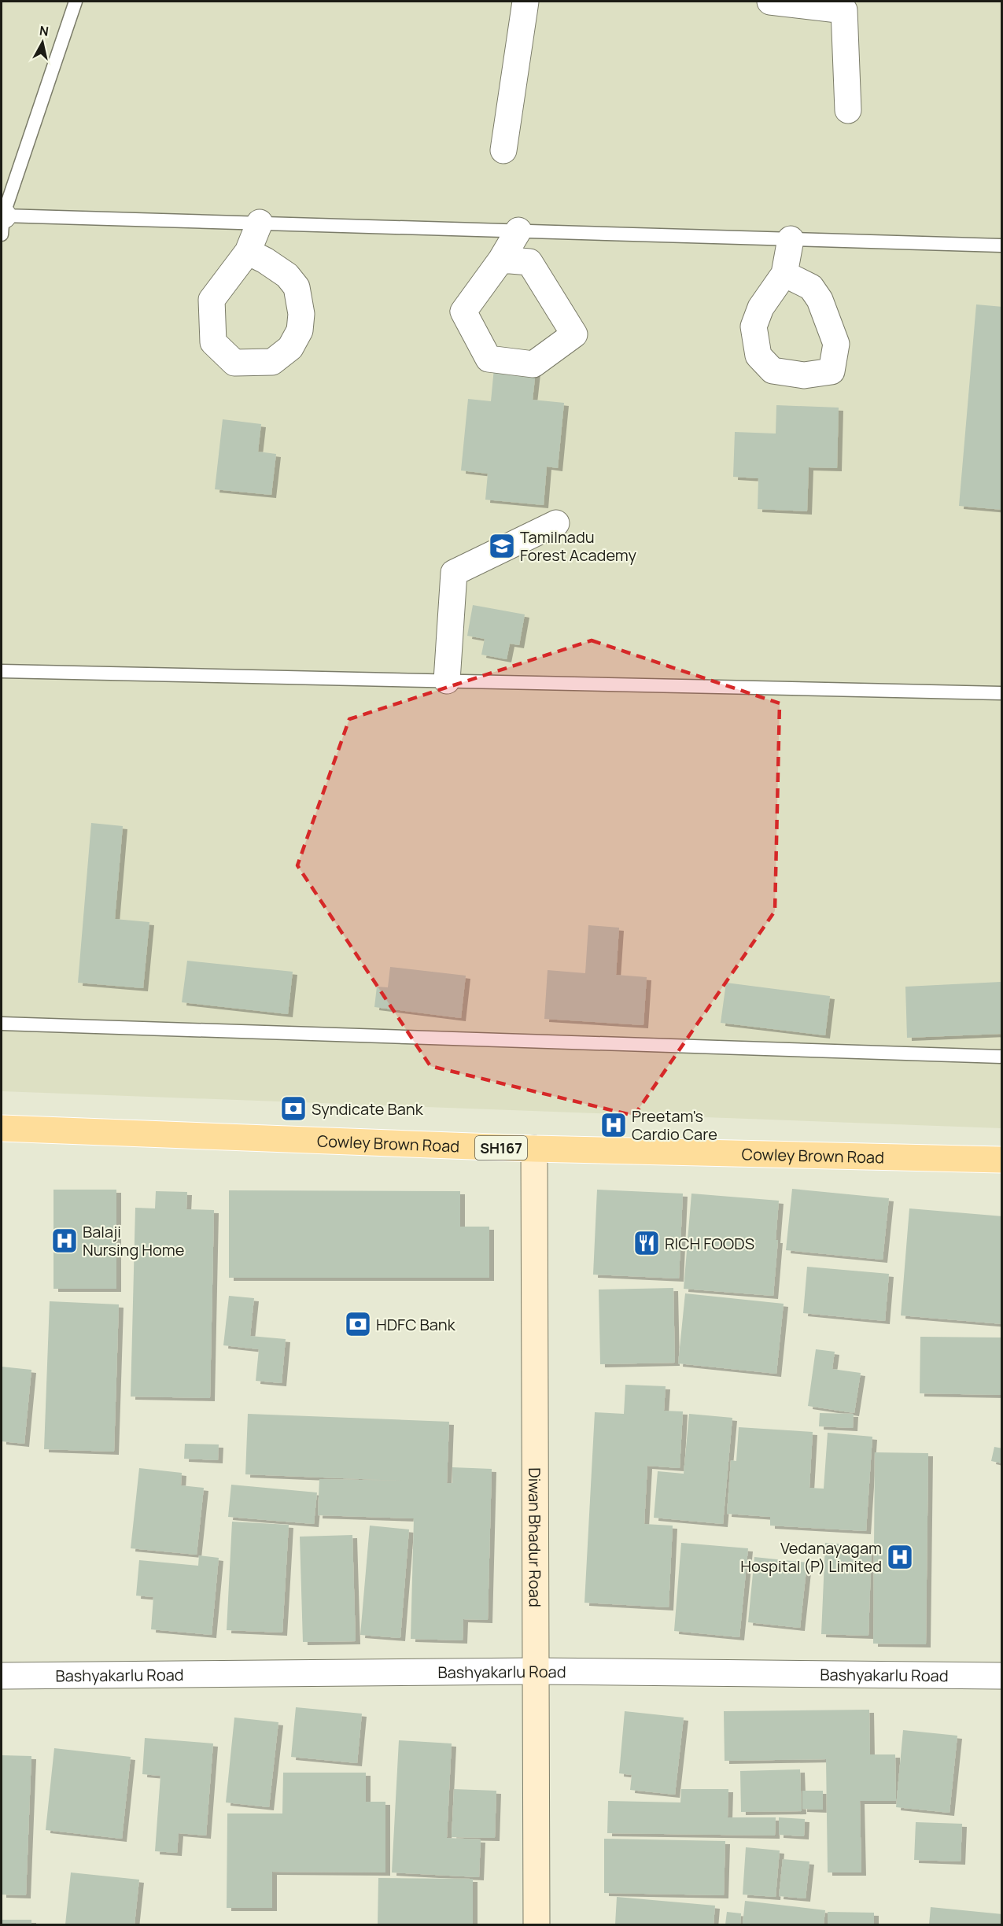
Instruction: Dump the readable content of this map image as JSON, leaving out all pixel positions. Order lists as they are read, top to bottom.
{
  "streets": {
    "main road": ["Cowley Brown Road", "SH167"],
    "street": ["Diwan Bhadur Road", "Bashyakarlu Road"]
  },
  "crossings": [
    ["Cowley Brown Road", "Diwan Bhadur Road"],
    ["Diwan Bhadur Road", "Bashyakarlu Road"]
  ],
  "places": {
    "school or university": ["Tamilnadu Forest Academy"],
    "bank": ["Syndicate Bank", "HDFC Bank"],
    "hospital": ["Preetam's Cardio Care", "Balaji Nursing Home", "Vedanayagam Hospital (P) Limited"],
    "restaurant": ["RICH FOODS"]
  },
  "north": "top"
}
